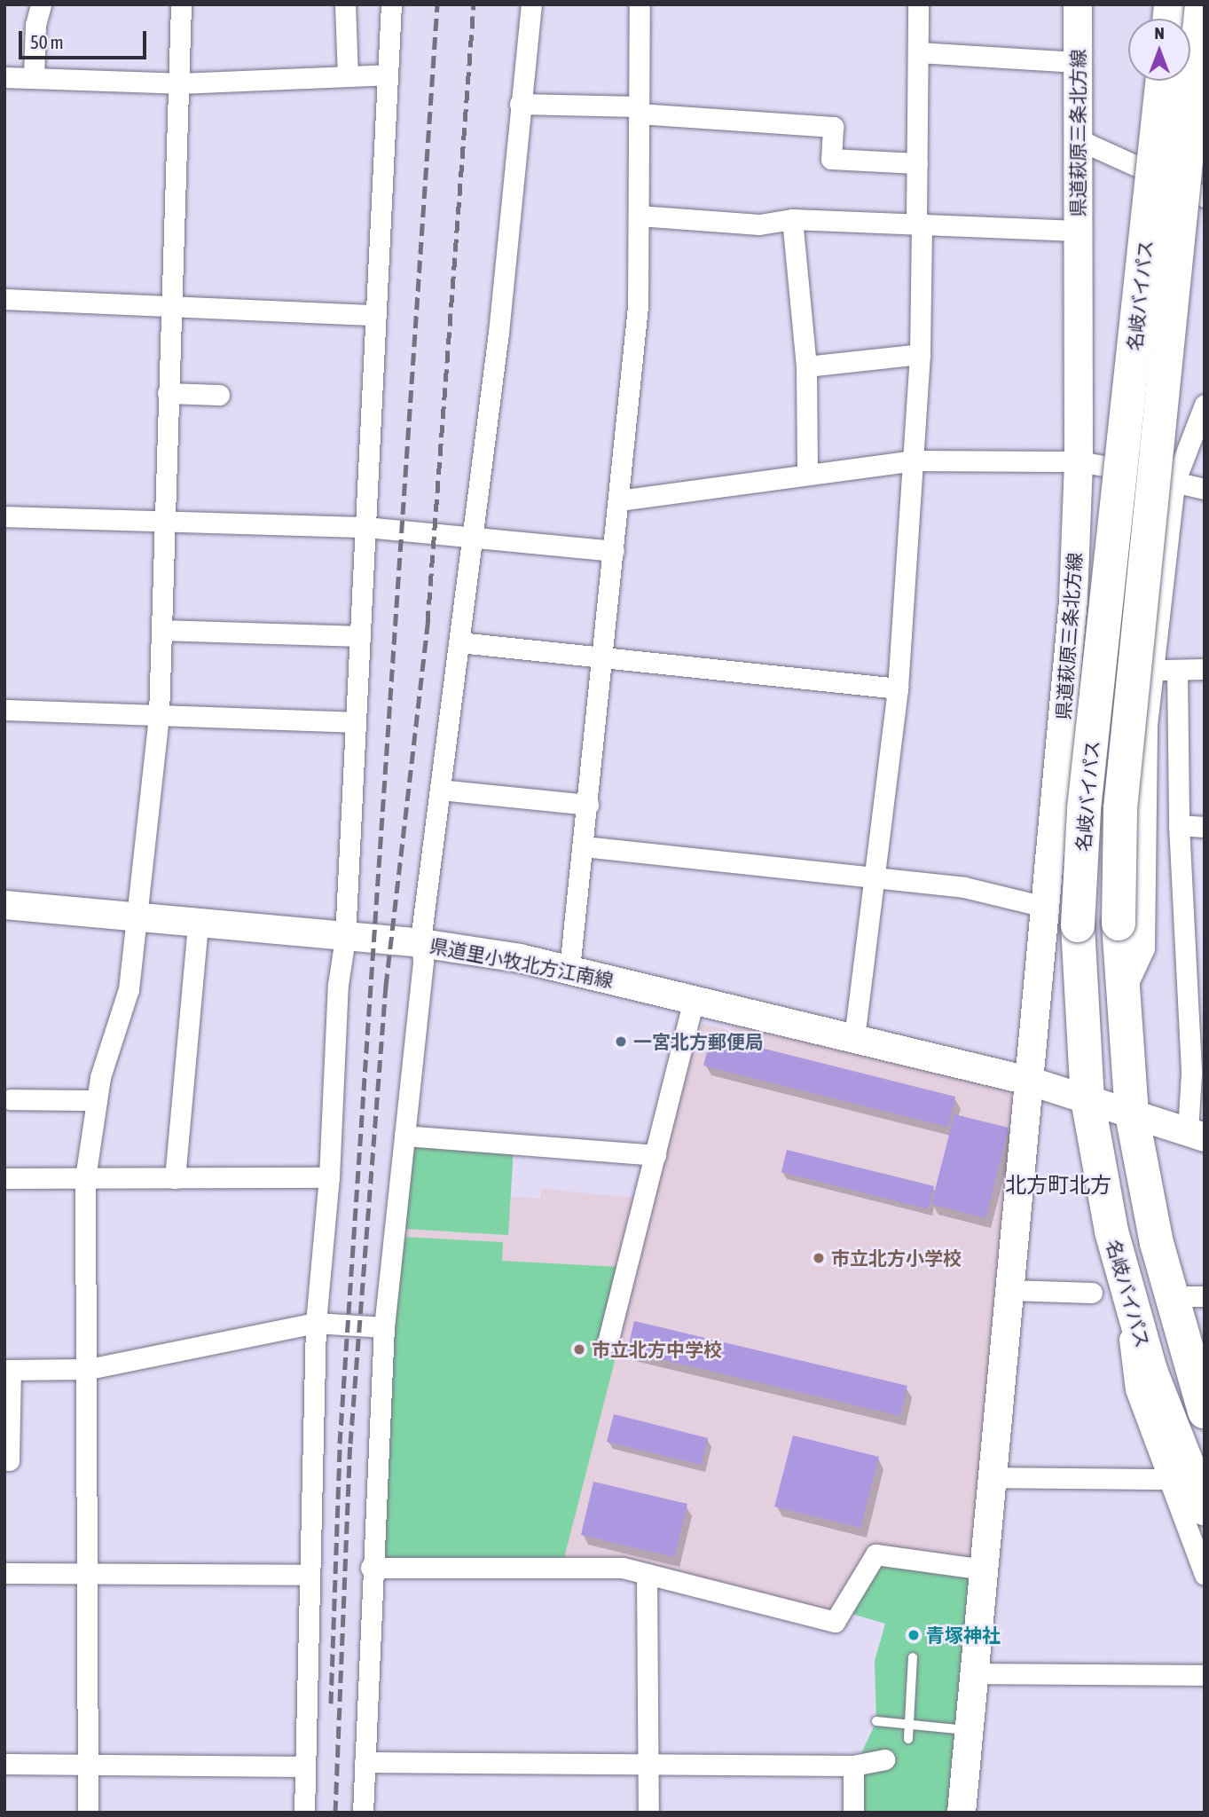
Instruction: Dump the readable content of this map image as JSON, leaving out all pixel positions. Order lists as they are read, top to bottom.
{
  "streets": {
    "highway": ["名岐バイパス"],
    "main road": ["県道萩原三条北方線", "県道里小牧北方江南線"]
  },
  "crossings": [
    ["県道萩原三条北方線", "県道里小牧北方江南線"]
  ],
  "districts": ["北方町北方"],
  "places": [
    "一宮北方郵便局",
    "市立北方小学校",
    "市立北方中学校",
    "青塚神社"
  ],
  "scale_bar": "50 m",
  "north": "top"
}
